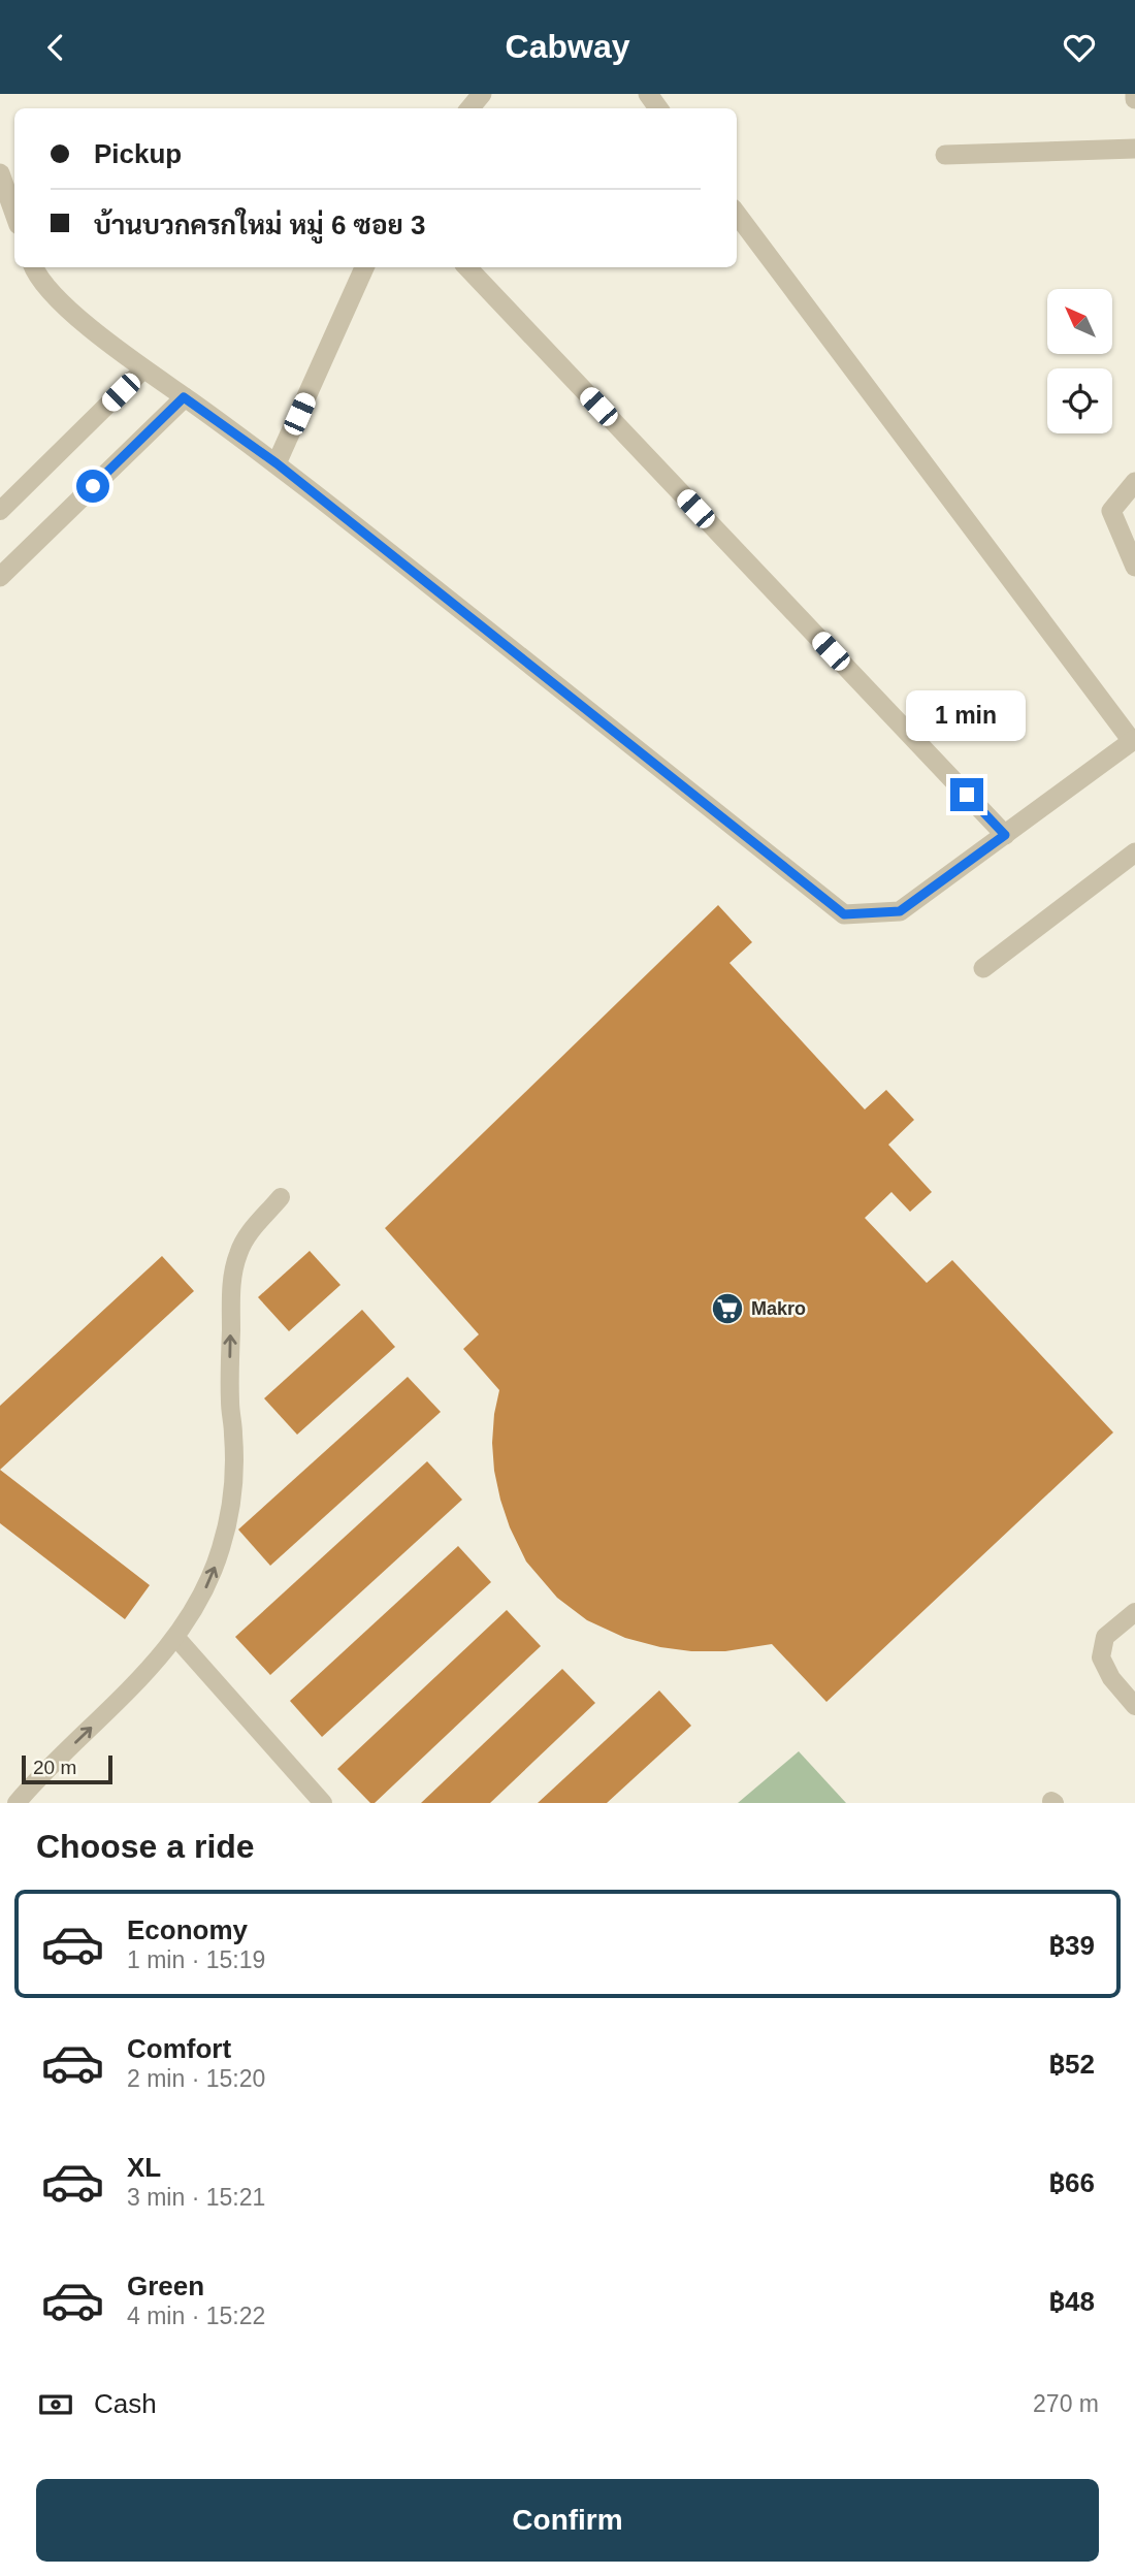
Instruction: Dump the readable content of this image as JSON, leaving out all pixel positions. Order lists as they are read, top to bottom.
{
  "places": {
    "supermarket": ["Makro"]
  },
  "scale_bar": "20 m",
  "north": "top left",
  "page": {
    "header": "Cabway",
    "banner": ["Pickup", "บ้านบวกครกใหม่ หมู่ 6 ซอย 3"],
    "bubble": "1 min",
    "scale": "20 m",
    "heading": "Choose a ride",
    "list": [
      {
        "name": "Economy",
        "note": "1 min · 15:19",
        "value": "฿39"
      },
      {
        "name": "Comfort",
        "note": "2 min · 15:20",
        "value": "฿52"
      },
      {
        "name": "XL",
        "note": "3 min · 15:21",
        "value": "฿66"
      },
      {
        "name": "Green",
        "note": "4 min · 15:22",
        "value": "฿48"
      }
    ],
    "pay": ["Cash", "270 m"],
    "buttons": "Confirm"
  }
}
